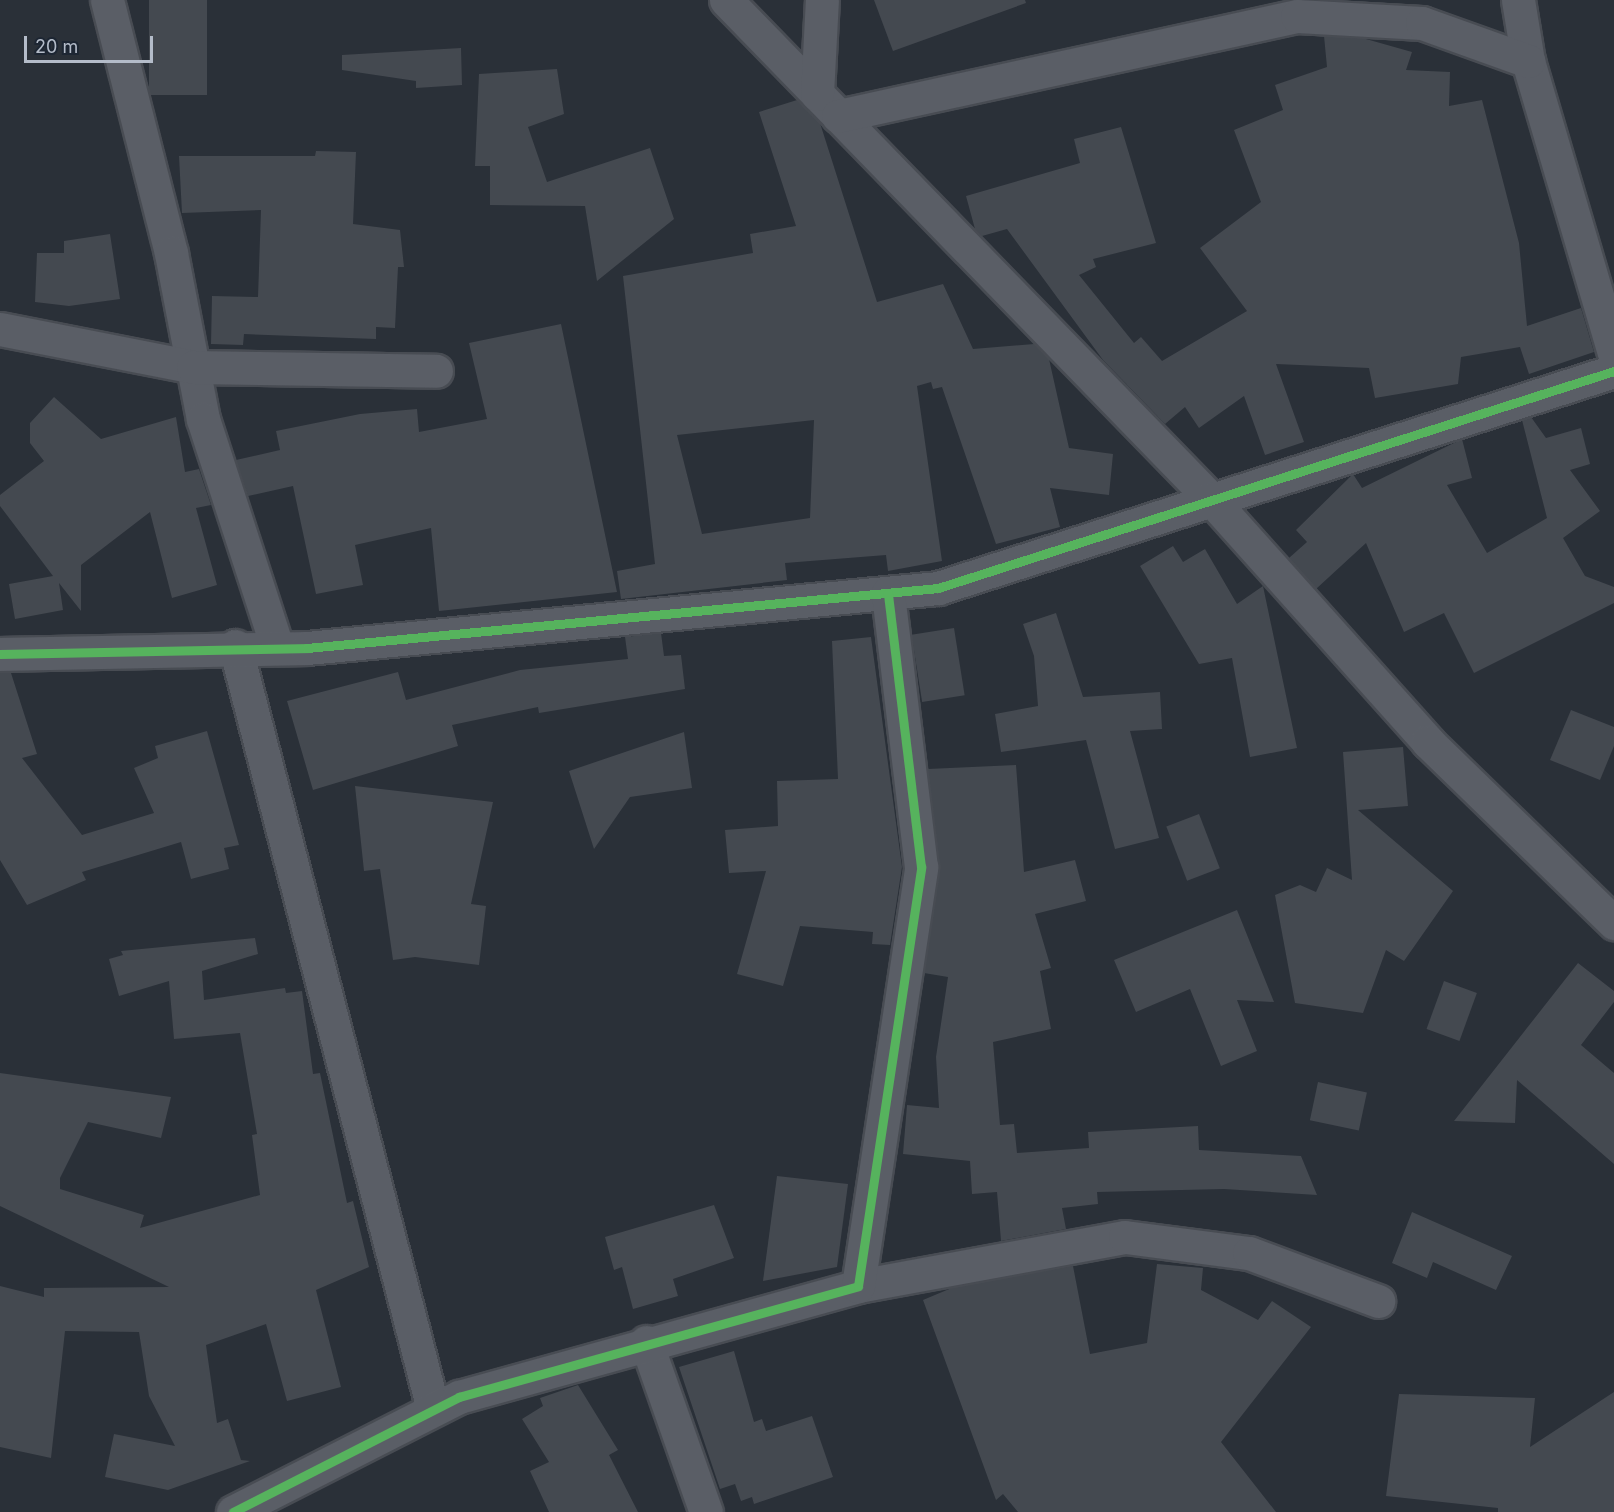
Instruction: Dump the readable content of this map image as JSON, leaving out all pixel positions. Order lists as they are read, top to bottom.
{
  "scale_bar": "20 m"
}
